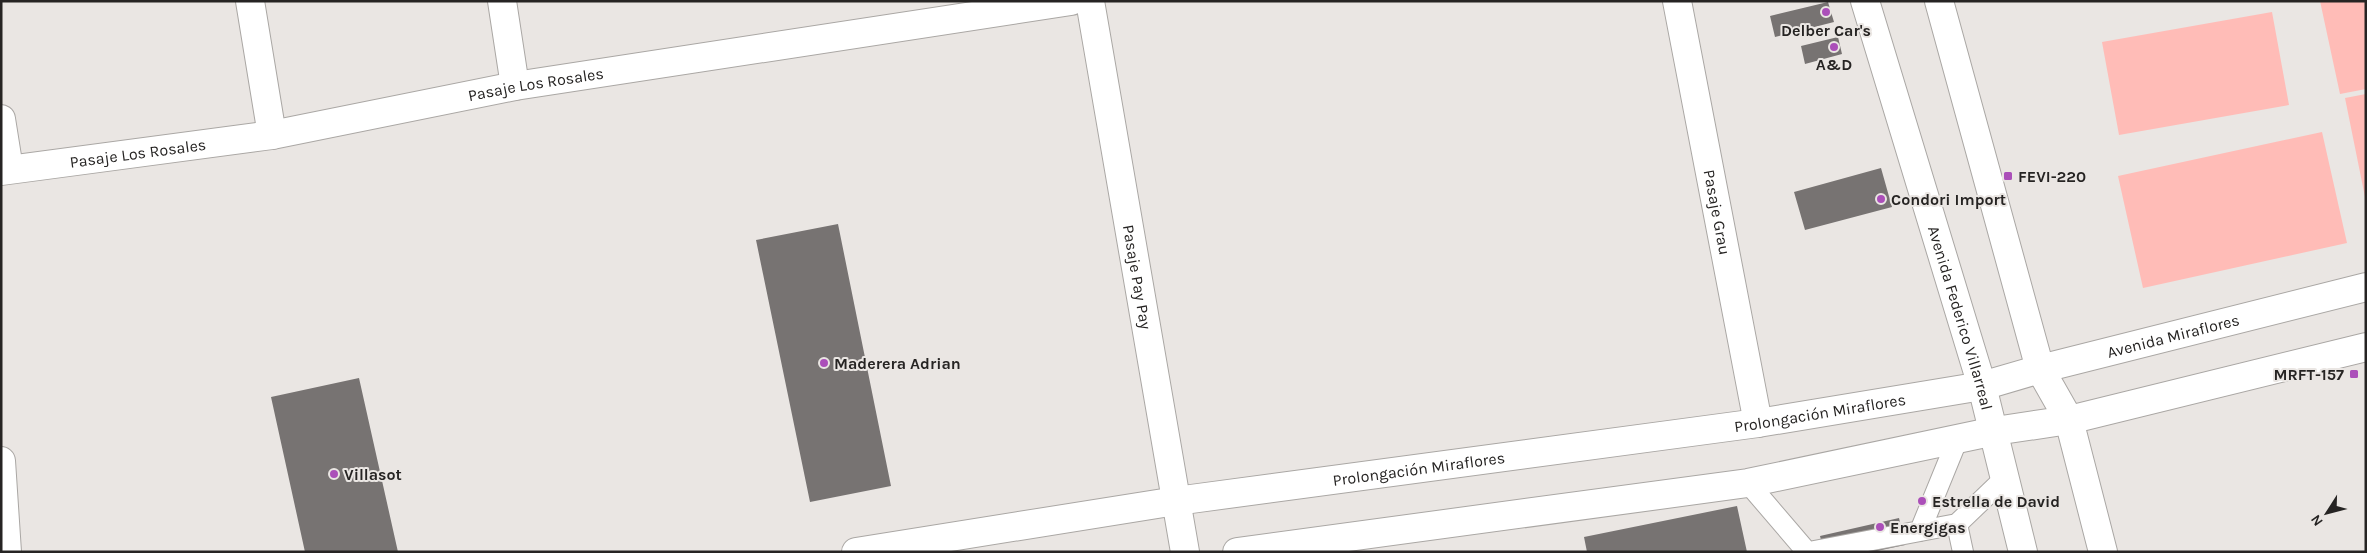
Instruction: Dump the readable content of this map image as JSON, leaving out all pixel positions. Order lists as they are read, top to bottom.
{
  "streets": {
    "main road": [
      "Pasaje Los Rosales",
      "Pasaje Grau",
      "Pasaje Pay Pay",
      "Avenida Federico Villarreal",
      "Avenida Miraflores",
      "Prolongación Miraflores"
    ]
  },
  "crossings": [
    ["Pasaje Grau", "Prolongación Miraflores"],
    ["Pasaje Pay Pay", "Prolongación Miraflores"],
    ["Avenida Federico Villarreal", "Avenida Miraflores"],
    ["Avenida Federico Villarreal", "Prolongación Miraflores"],
    ["Avenida Miraflores", "Prolongación Miraflores"]
  ],
  "places": {
    "other": [
      "Delber Car's",
      "A&D",
      "Condori Import",
      "Maderera Adrian",
      "Villasot",
      "Estrella de David",
      "Energigas"
    ],
    "transit": ["FEVI-220", "MRFT-157"]
  },
  "north": "bottom left"
}
